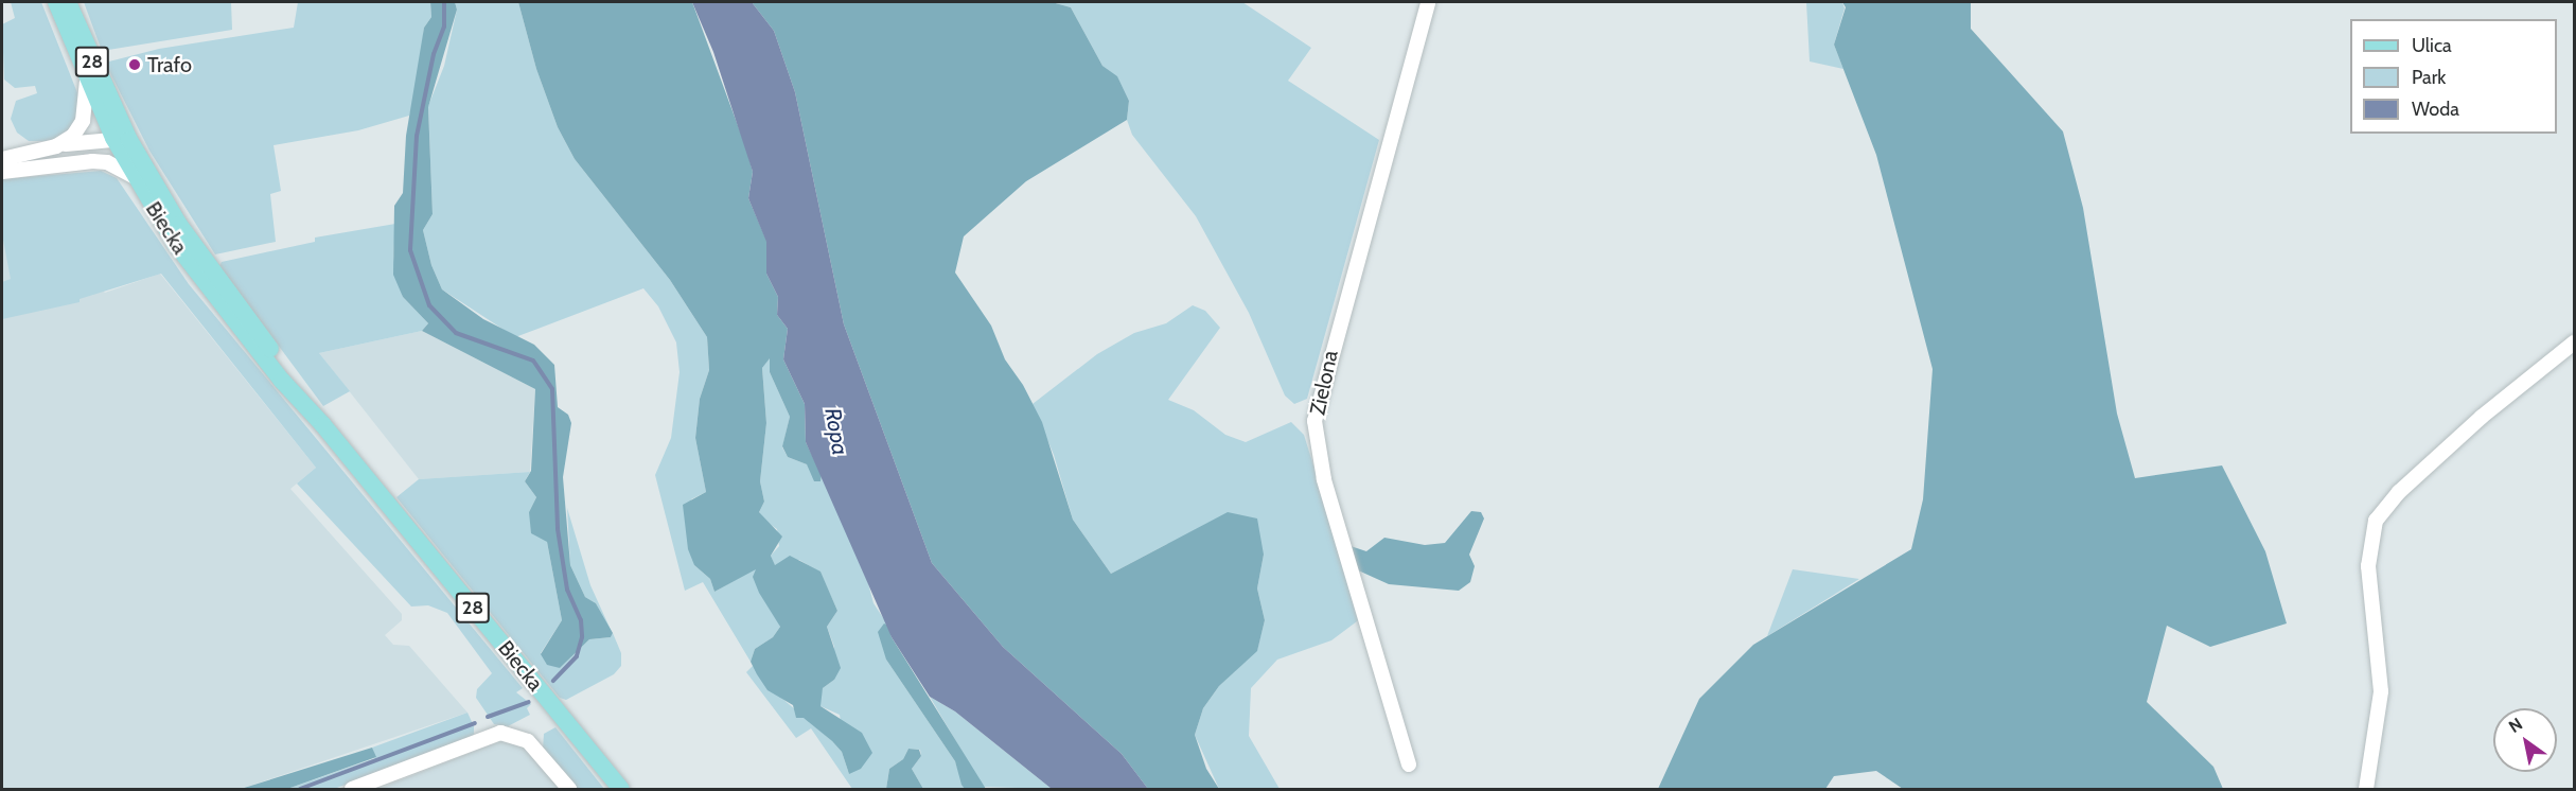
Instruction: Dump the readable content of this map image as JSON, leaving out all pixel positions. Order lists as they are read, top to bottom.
{
  "streets": {
    "main road": ["28", "Biecka"],
    "street": ["Zielona"]
  },
  "water": ["Ropa"],
  "places": ["Trafo"],
  "legend": ["Ulica", "Park", "Woda"],
  "north": "top left"
}
